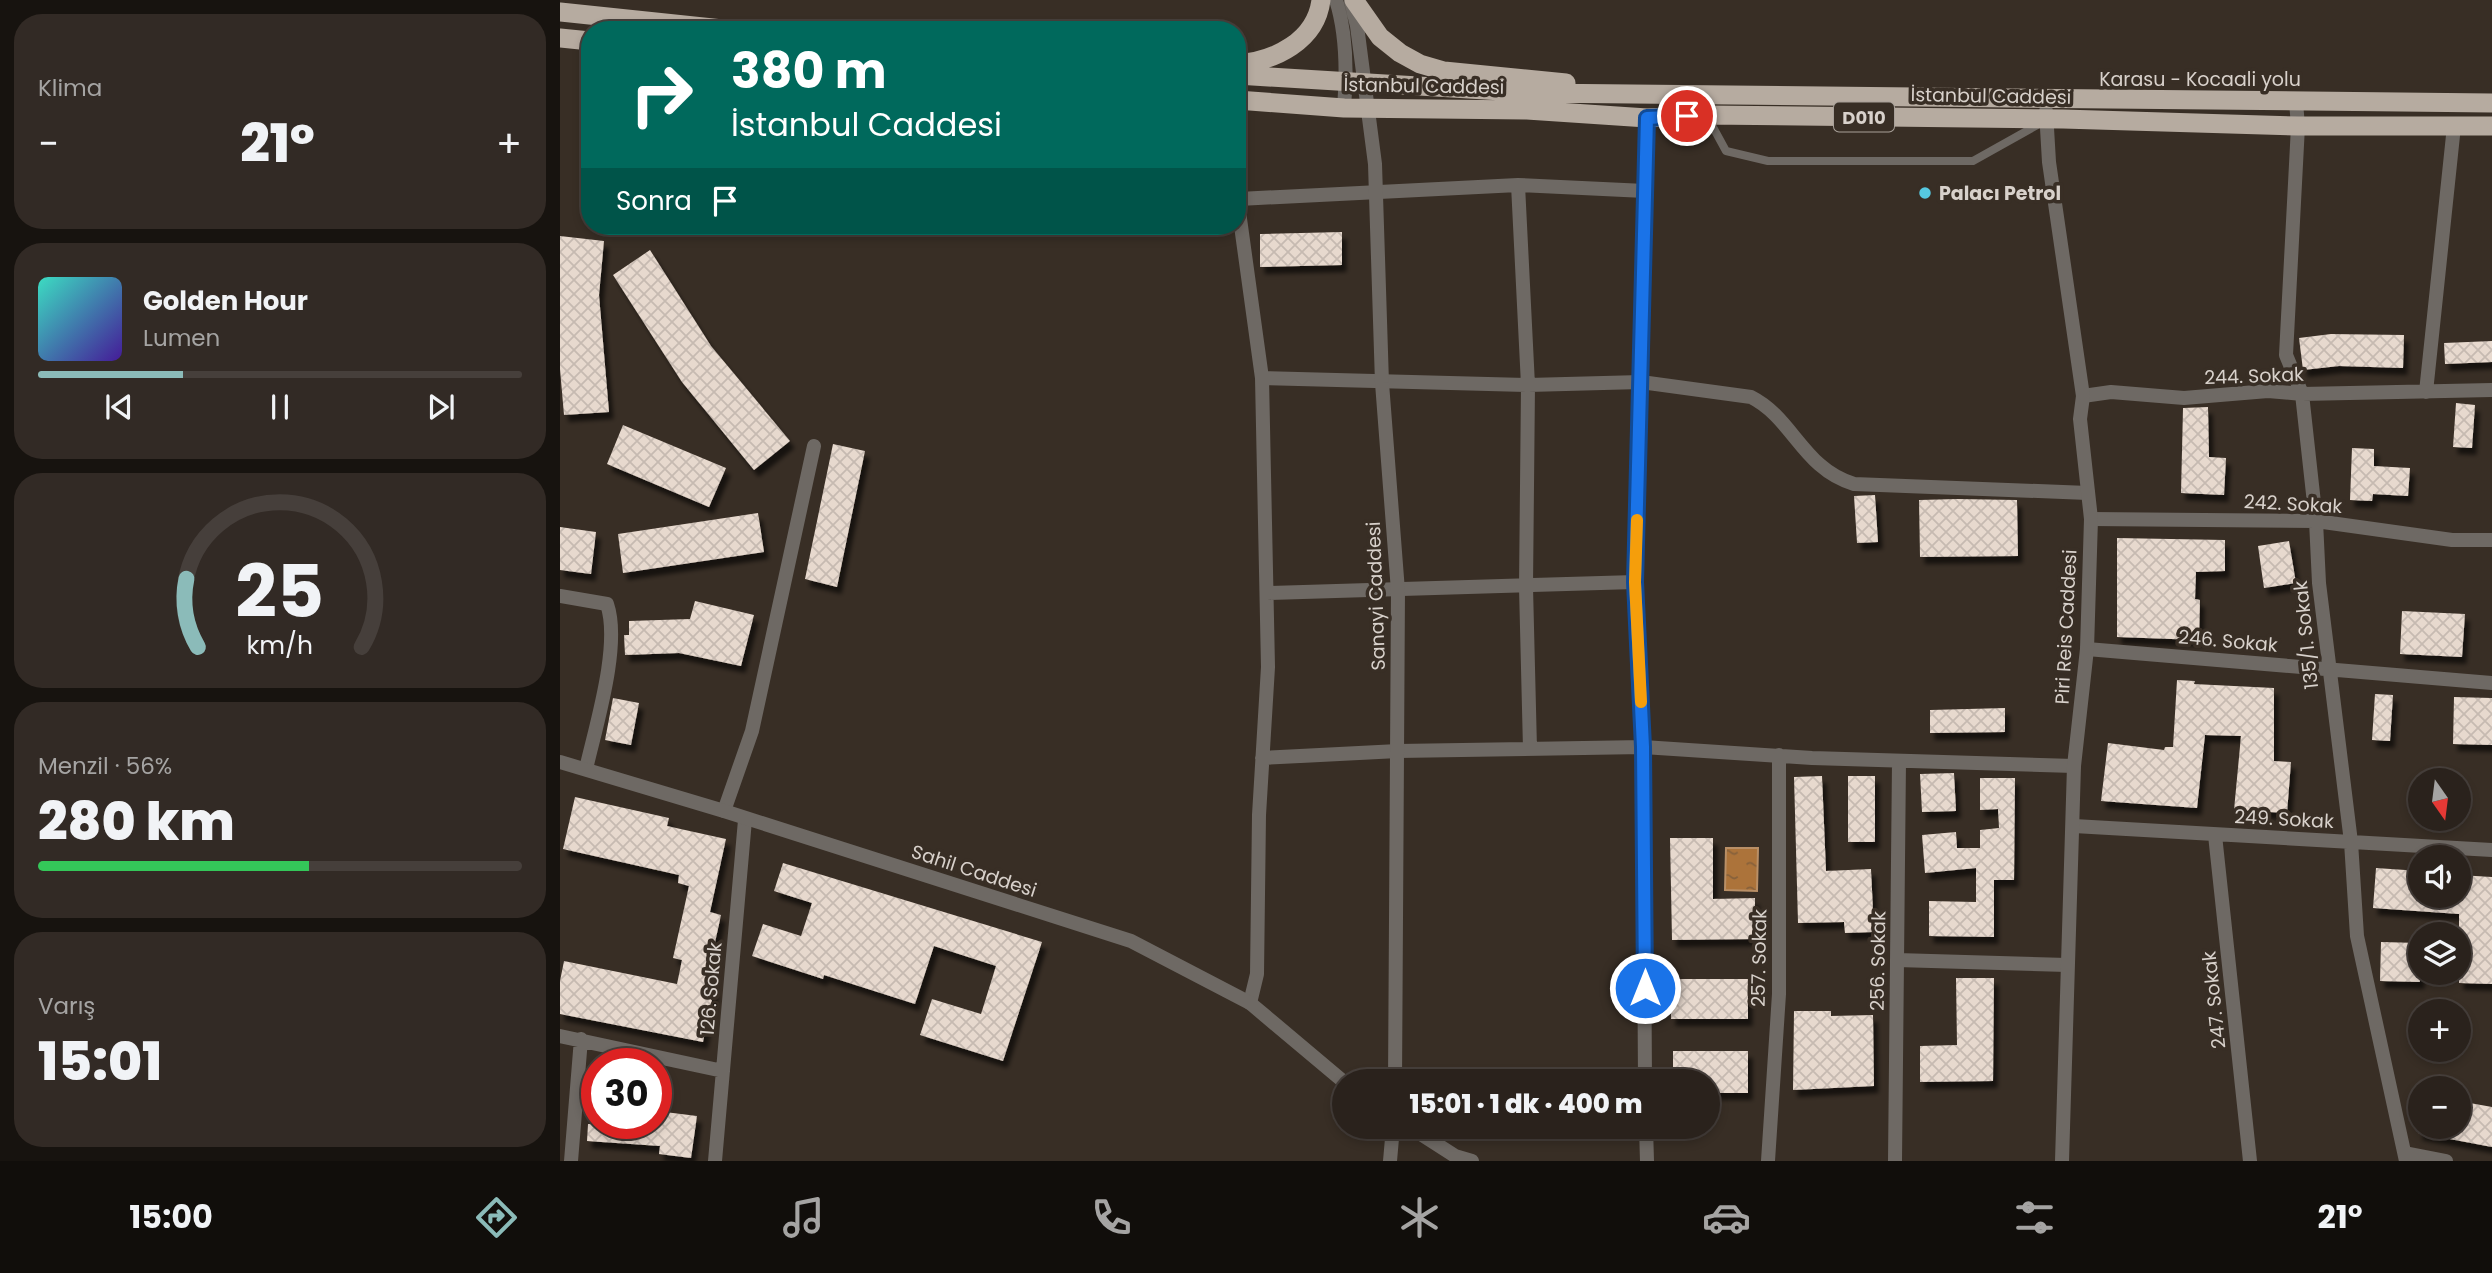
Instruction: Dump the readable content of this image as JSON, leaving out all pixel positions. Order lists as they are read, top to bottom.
{
  "streets": {
    "highway": ["Karasu - Kocaali yolu", "İstanbul Caddesi", "D010"],
    "street": [
      "244. Sokak",
      "242. Sokak",
      "Sanayi Caddesi",
      "Piri Reis Caddesi",
      "135/1. Sokak",
      "246. Sokak",
      "249. Sokak",
      "Sahil Caddesi",
      "257. Sokak",
      "256. Sokak",
      "126. Sokak",
      "247. Sokak"
    ]
  },
  "crossings": [
    ["Karasu - Kocaali yolu", "Sanayi Caddesi"],
    ["Karasu - Kocaali yolu", "Piri Reis Caddesi"],
    ["Karasu - Kocaali yolu", "135/1. Sokak"],
    ["İstanbul Caddesi", "Sanayi Caddesi"],
    ["İstanbul Caddesi", "Piri Reis Caddesi"],
    ["İstanbul Caddesi", "135/1. Sokak"],
    ["244. Sokak", "Piri Reis Caddesi"],
    ["244. Sokak", "135/1. Sokak"],
    ["242. Sokak", "Piri Reis Caddesi"],
    ["242. Sokak", "135/1. Sokak"],
    ["Piri Reis Caddesi", "246. Sokak"],
    ["Piri Reis Caddesi", "249. Sokak"],
    ["135/1. Sokak", "246. Sokak"],
    ["135/1. Sokak", "249. Sokak"],
    ["249. Sokak", "247. Sokak"],
    ["Sahil Caddesi", "126. Sokak"]
  ],
  "places": ["Palacı Petrol"],
  "north": "bottom",
  "page": {
    "tile": [
      "Klima",
      ["Menzil · 56%", "280 km"],
      ["Varış", "15:01"]
    ],
    "turn": ["380 m", "İstanbul Caddesi"],
    "heat": ["−", "21°", "+"],
    "then": "Sonra",
    "song": ["Golden Hour", "Lumen"],
    "map_buttons": ["+", "−"],
    "limit": "30",
    "trip": "15:01 · 1 dk · 400 m",
    "tabs": ["15:00", "21°"],
    "gauge": ["25", "km/h"]
  }
}
